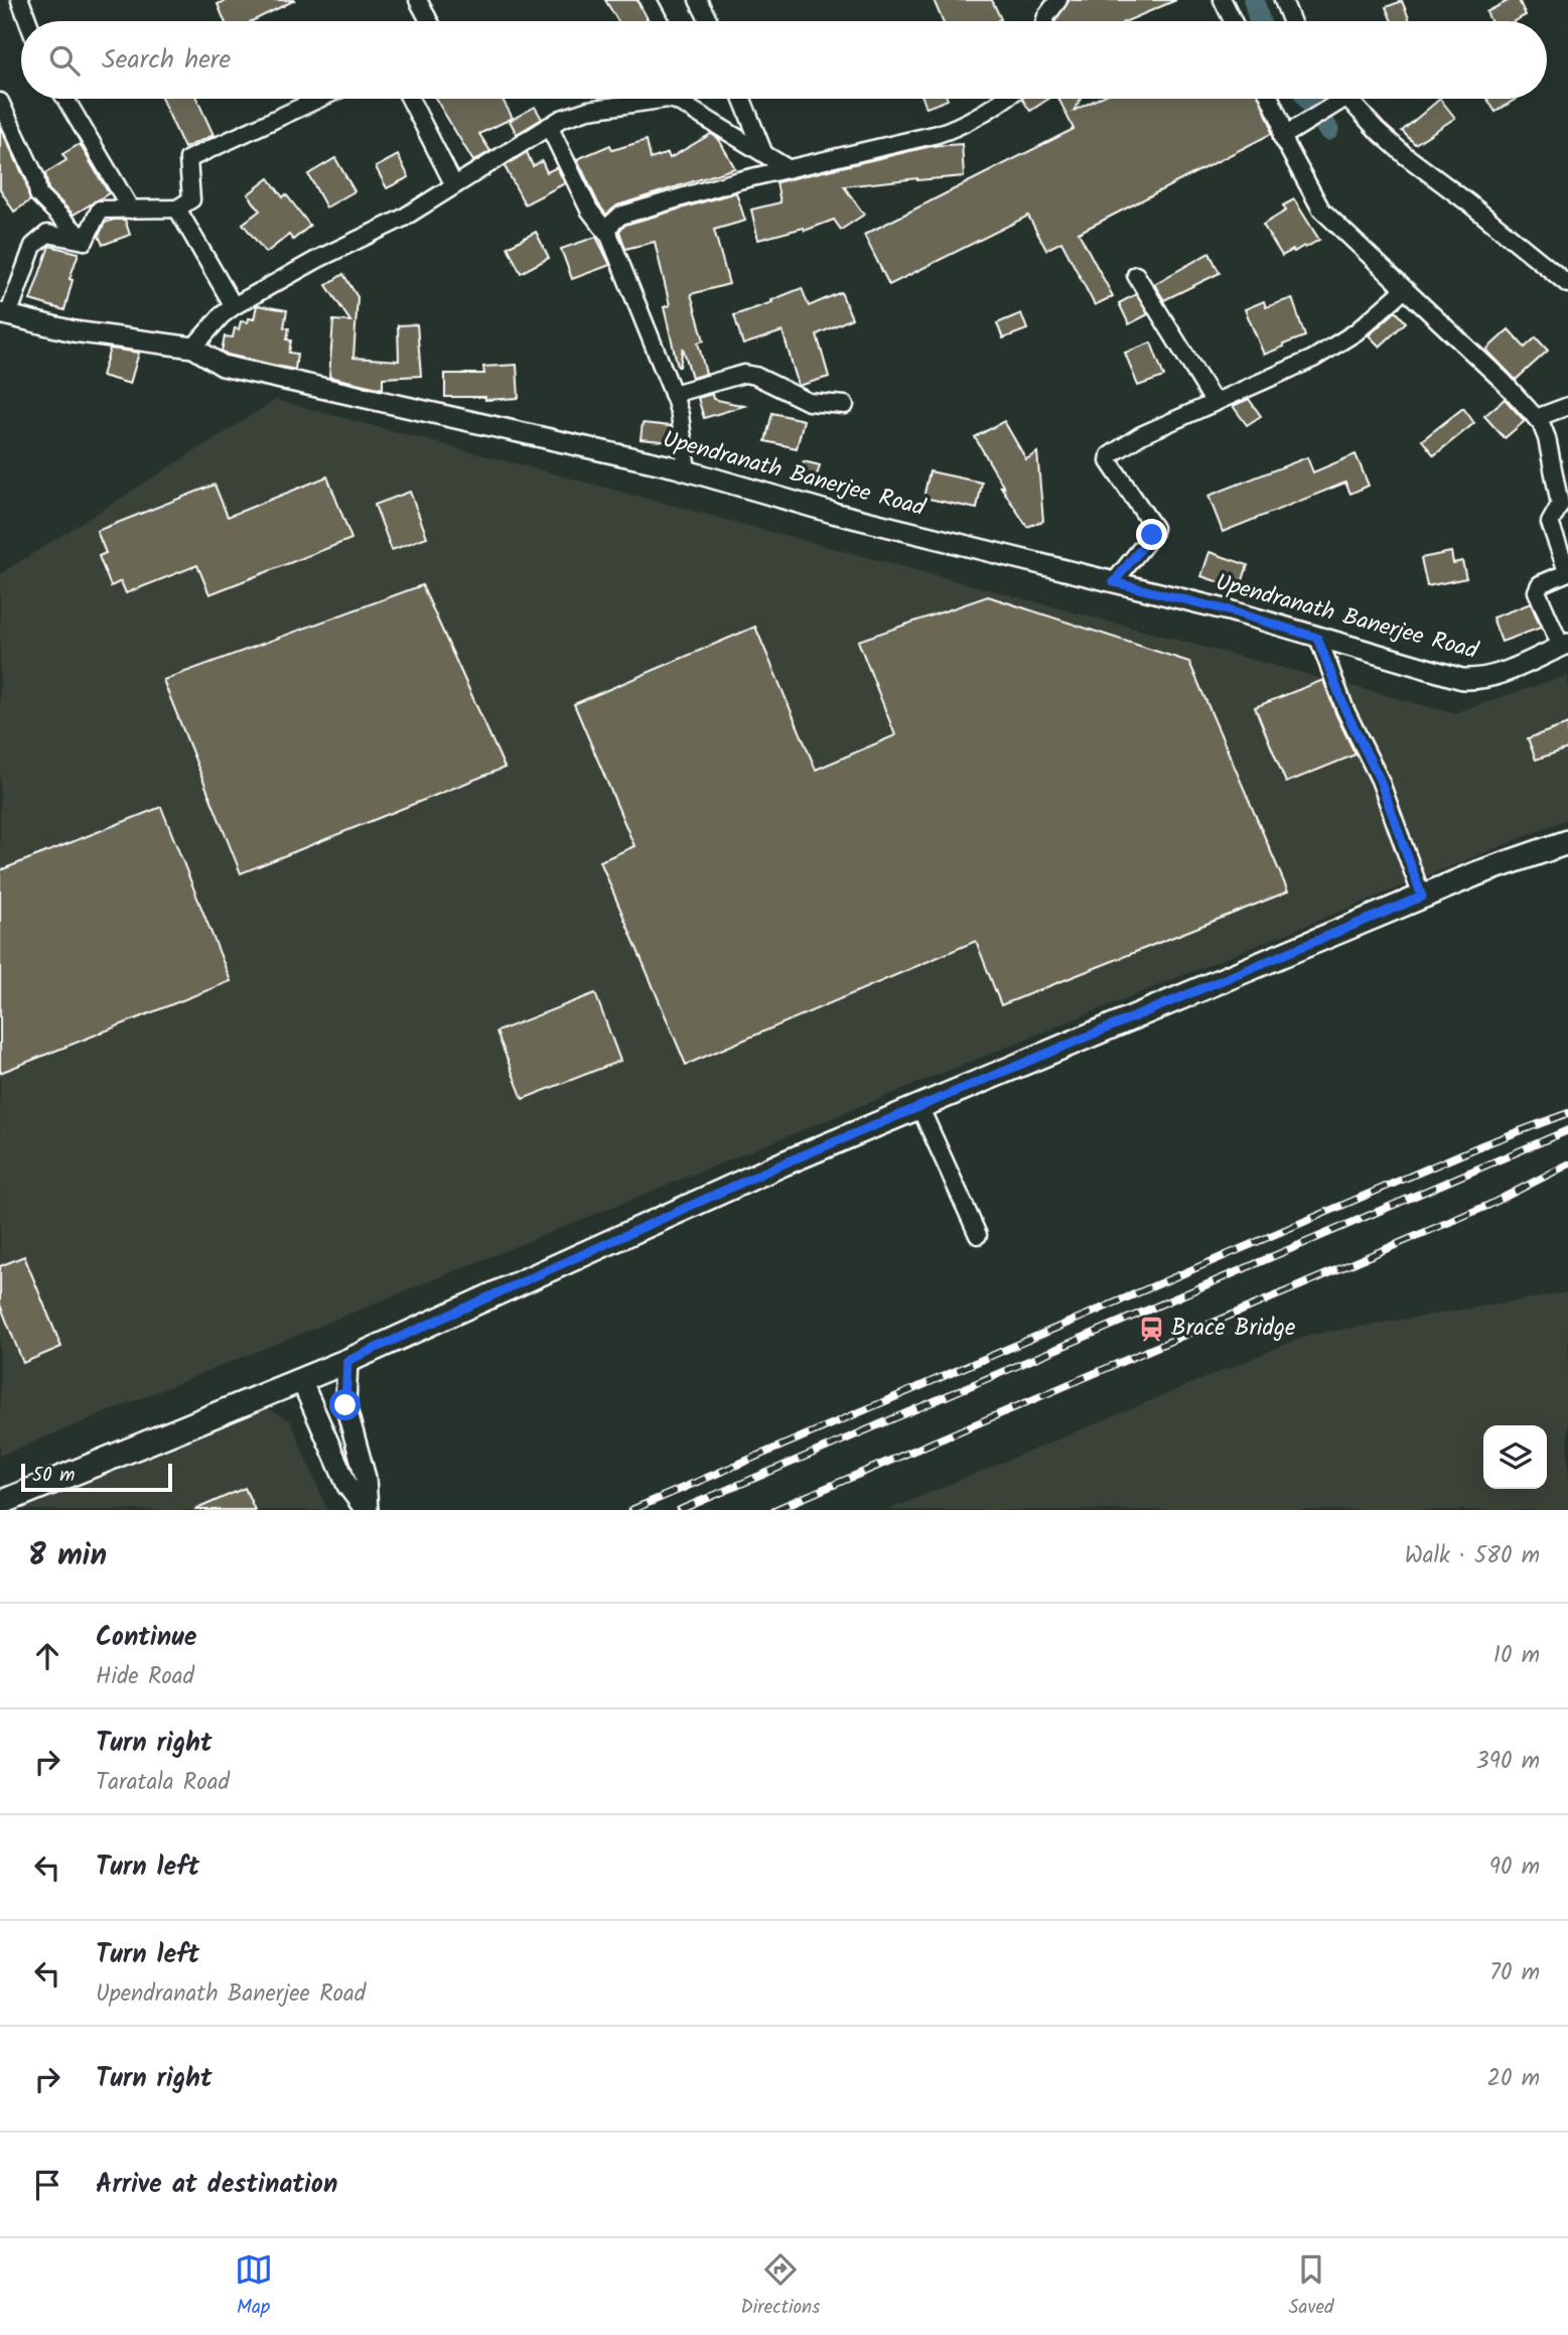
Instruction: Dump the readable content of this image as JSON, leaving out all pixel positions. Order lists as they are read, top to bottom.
{
  "streets": {
    "street": ["Upendranath Banerjee Road"]
  },
  "places": {
    "station": ["Brace Bridge"]
  },
  "scale_bar": "50 m",
  "page": {
    "search": "Search here",
    "scale": "50 m",
    "heading": ["8 min", "Walk · 580 m"],
    "list": [
      ["Continue", "Hide Road", "10 m"],
      ["Turn right", "Taratala Road", "390 m"],
      ["Turn left", "90 m"],
      ["Turn left", "Upendranath Banerjee Road", "70 m"],
      ["Turn right", "20 m"],
      "Arrive at destination"
    ],
    "nav": ["Map", "Directions", "Saved"]
  }
}
